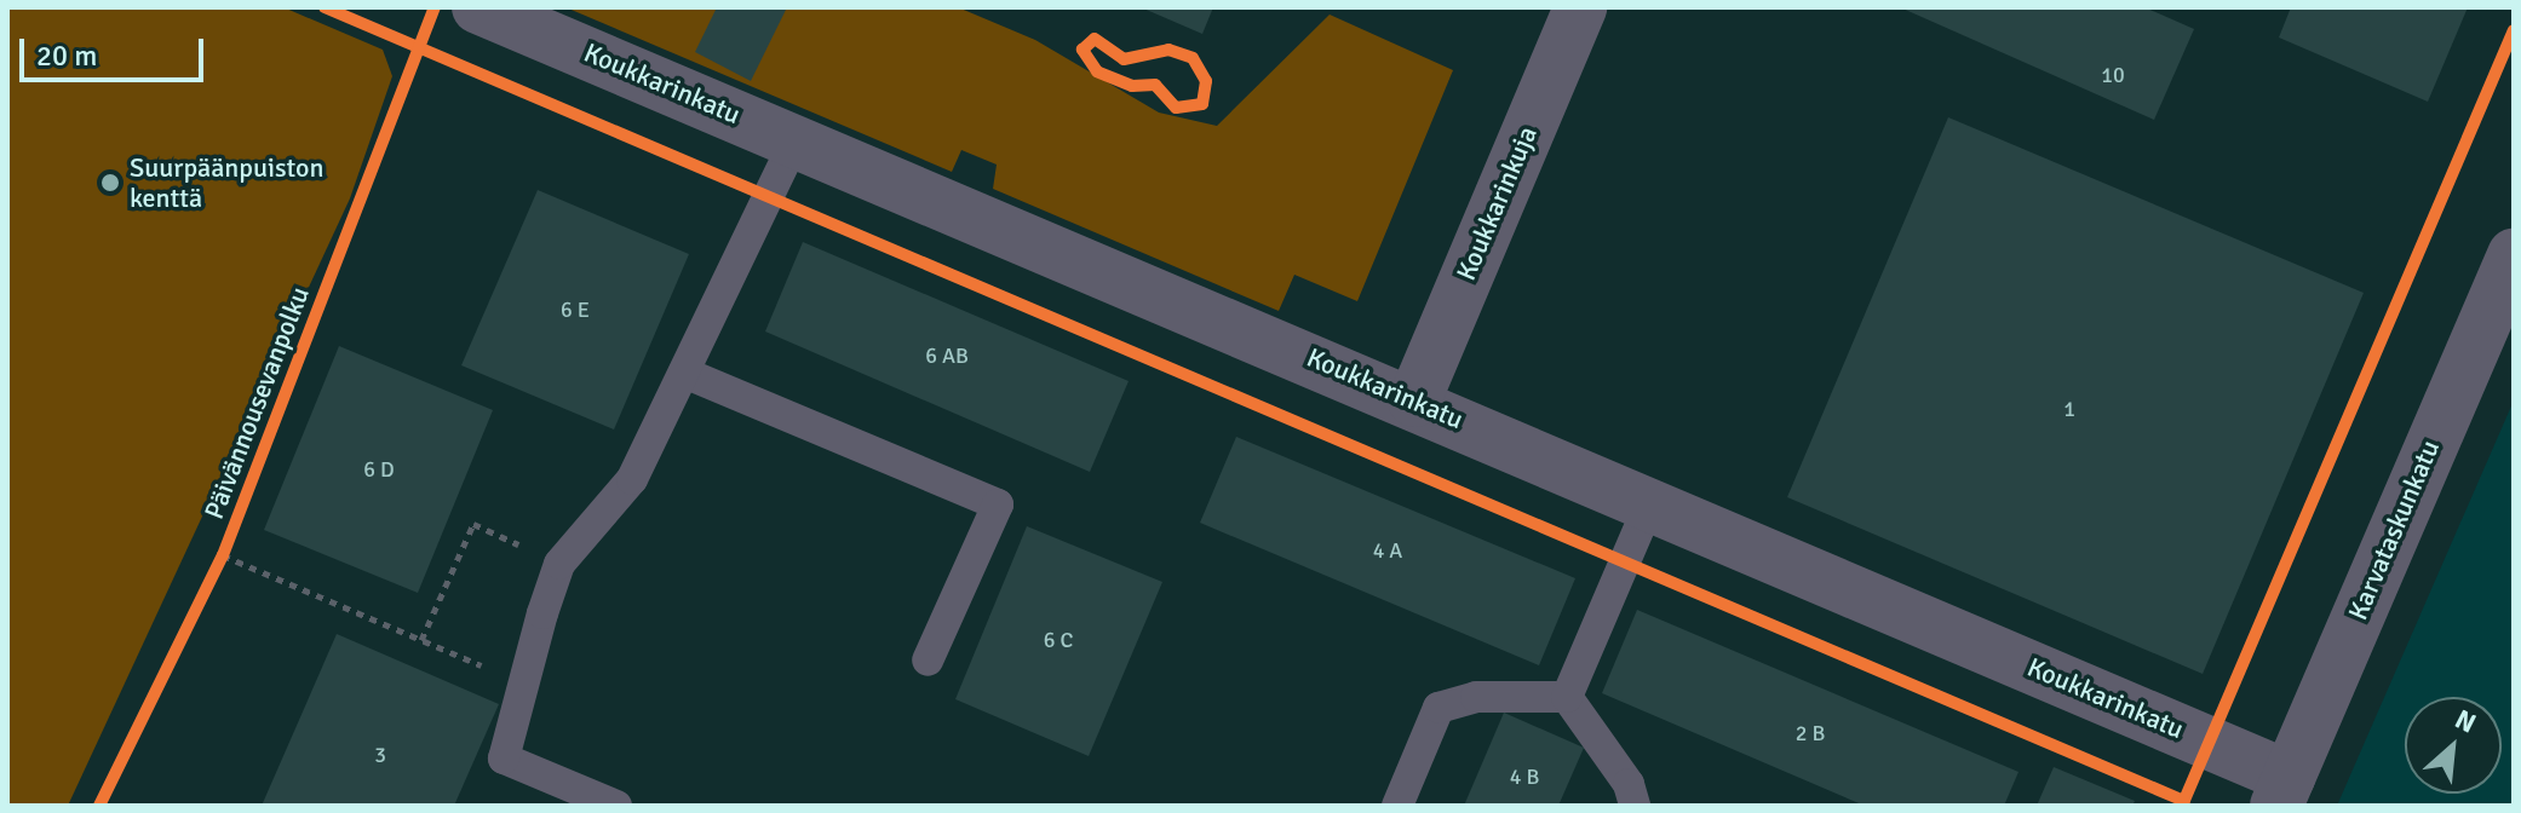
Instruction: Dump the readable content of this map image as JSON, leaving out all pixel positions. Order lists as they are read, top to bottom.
{
  "streets": {
    "street": ["Koukkarinkatu", "Koukkarinkuja", "Karvataskunkatu"],
    "cycle path": ["Päivännousevanpolku"]
  },
  "crossings": [
    ["Koukkarinkatu", "Koukkarinkuja"],
    ["Koukkarinkatu", "Karvataskunkatu"]
  ],
  "places": ["Suurpäänpuiston kenttä"],
  "house_numbers": [
    "10",
    "6 E",
    "6 AB",
    "1",
    "6 D",
    "4 A",
    "6 C",
    "2 B",
    "3",
    "4 B"
  ],
  "scale_bar": "20 m",
  "north": "top right"
}
